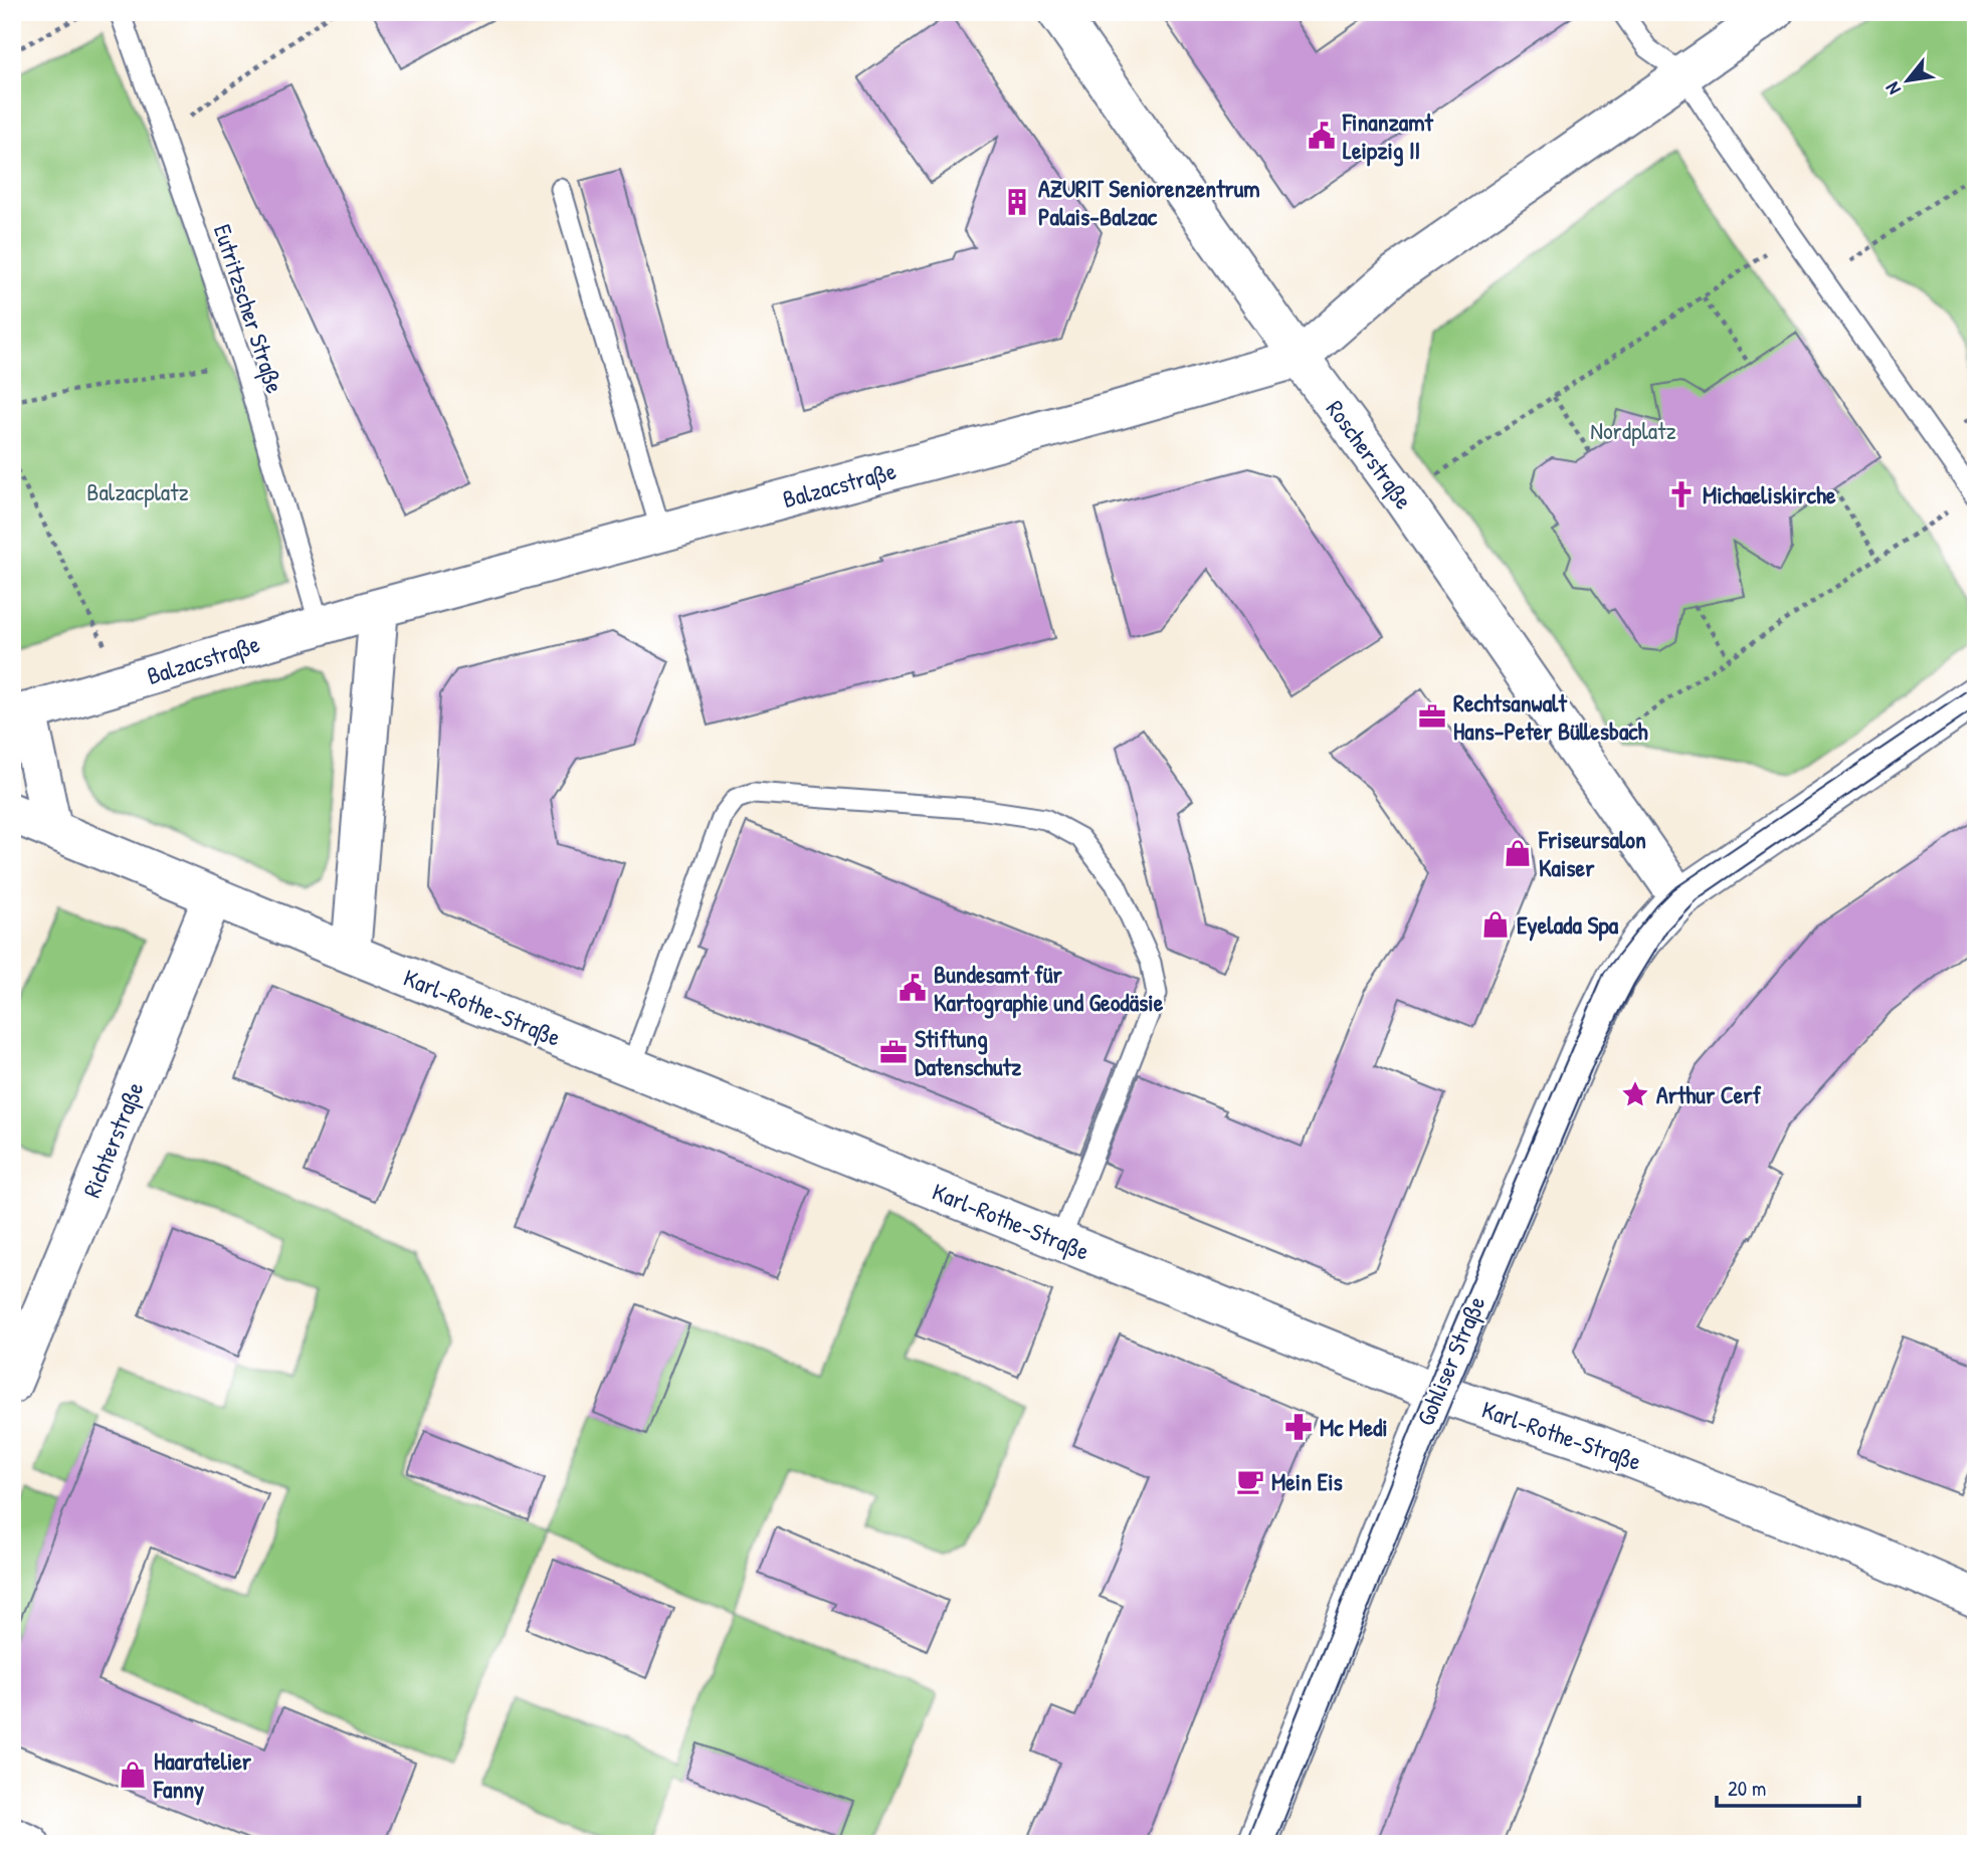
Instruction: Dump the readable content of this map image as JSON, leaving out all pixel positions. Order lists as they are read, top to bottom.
{
  "streets": {
    "street": [
      "Roscherstraße",
      "Balzacstraße",
      "Karl-Rothe-Straße",
      "Richterstraße",
      "Gohliser Straße"
    ],
    "lane": ["Eutritzscher Straße"]
  },
  "crossings": [
    ["Eutritzscher Straße", "Balzacstraße"],
    ["Roscherstraße", "Balzacstraße"],
    ["Roscherstraße", "Gohliser Straße"],
    ["Balzacstraße", "Karl-Rothe-Straße"],
    ["Karl-Rothe-Straße", "Richterstraße"],
    ["Karl-Rothe-Straße", "Gohliser Straße"]
  ],
  "parks": ["Nordplatz", "Balzacplatz"],
  "places": {
    "public building": ["Finanzamt Leipzig II", "Bundesamt für Kartographie und Geodäsie"],
    "building": ["AZURIT Seniorenzentrum Palais-Balzac"],
    "church": ["Michaeliskirche"],
    "office": ["Rechtsanwalt Hans-Peter Büllesbach", "Stiftung Datenschutz"],
    "shop": ["Friseursalon Kaiser", "Eyelada Spa", "Haaratelier Fanny"],
    "place": ["Arthur Cerf"],
    "pharmacy": ["Mc Medi"],
    "cafe": ["Mein Eis"]
  },
  "scale_bar": "20 m",
  "north": "bottom left"
}
